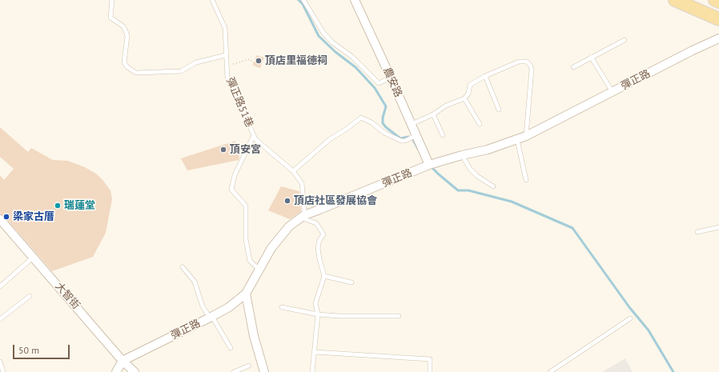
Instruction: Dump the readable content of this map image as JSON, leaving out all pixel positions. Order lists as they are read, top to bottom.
{
  "streets": {
    "street": ["彈正路", "農安路", "大智街"],
    "lane": ["彈正路51巷"]
  },
  "crossings": [
    ["彈正路", "農安路"],
    ["彈正路", "彈正路51巷"],
    ["彈正路", "大智街"]
  ],
  "places": [
    "頂店里福德祠",
    "頂安宮",
    "頂店社區發展協會",
    "瑞蓮堂",
    "梁家古厝"
  ],
  "scale_bar": "50 m"
}
